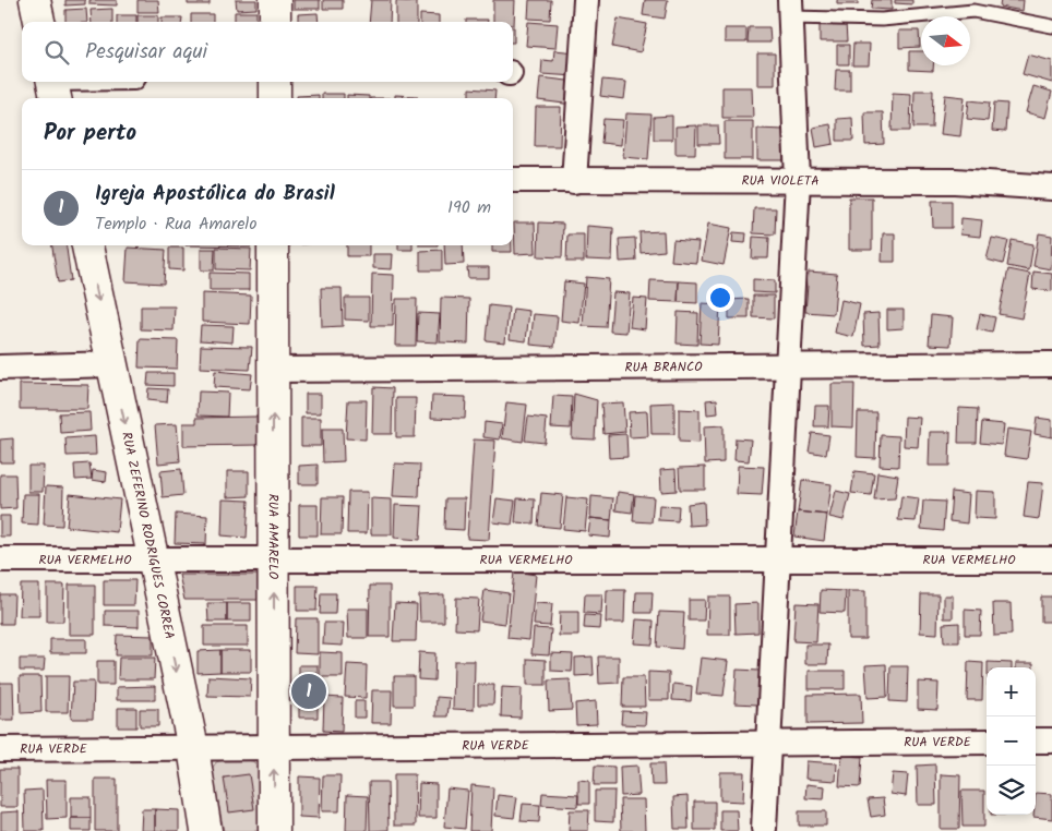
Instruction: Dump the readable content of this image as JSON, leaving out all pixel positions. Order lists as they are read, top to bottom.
{
  "streets": {
    "street": [
      "RUA VIOLETA",
      "RUA BRANCO",
      "RUA ZEFERINO RODRIGUES CORREA",
      "RUA AMARELO",
      "RUA VERMELHO",
      "RUA VERDE"
    ]
  },
  "crossings": [
    ["RUA BRANCO", "RUA AMARELO"],
    ["RUA ZEFERINO RODRIGUES CORREA", "RUA VERMELHO"],
    ["RUA ZEFERINO RODRIGUES CORREA", "RUA VERDE"],
    ["RUA AMARELO", "RUA VERMELHO"],
    ["RUA AMARELO", "RUA VERDE"]
  ],
  "one_way": ["RUA ZEFERINO RODRIGUES CORREA", "RUA AMARELO"],
  "north": "right",
  "page": {
    "search": "Pesquisar aqui",
    "heading": "Por perto",
    "list": [
      {
        "mark": "1",
        "name": "Igreja Apostólica do Brasil",
        "note": "Templo · Rua Amarelo",
        "value": "190 m"
      }
    ],
    "map_buttons": ["+", "−"],
    "pins": "1"
  }
}
